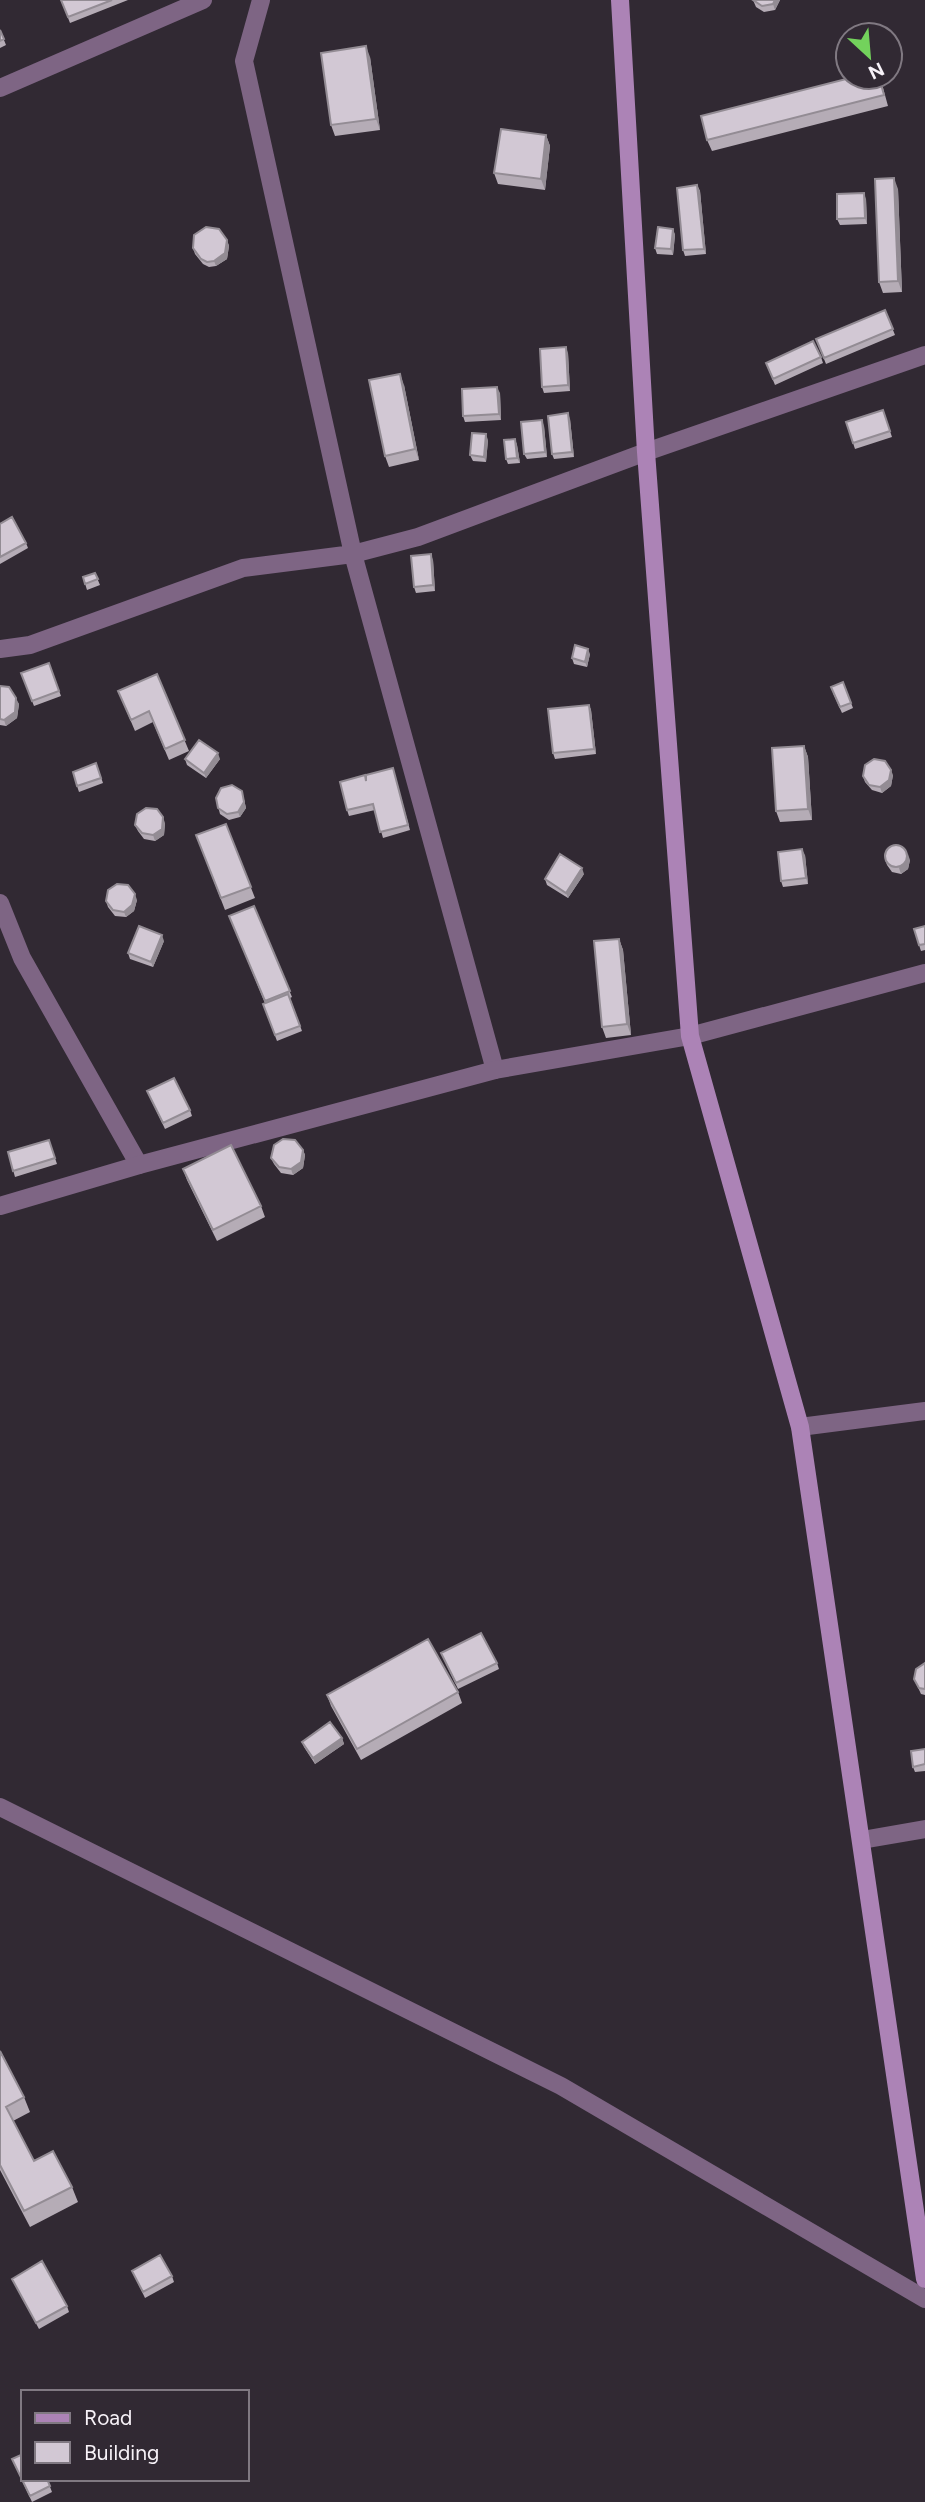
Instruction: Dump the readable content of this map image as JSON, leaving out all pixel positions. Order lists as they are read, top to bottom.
{
  "legend": ["Road", "Building"],
  "north": "bottom right"
}
